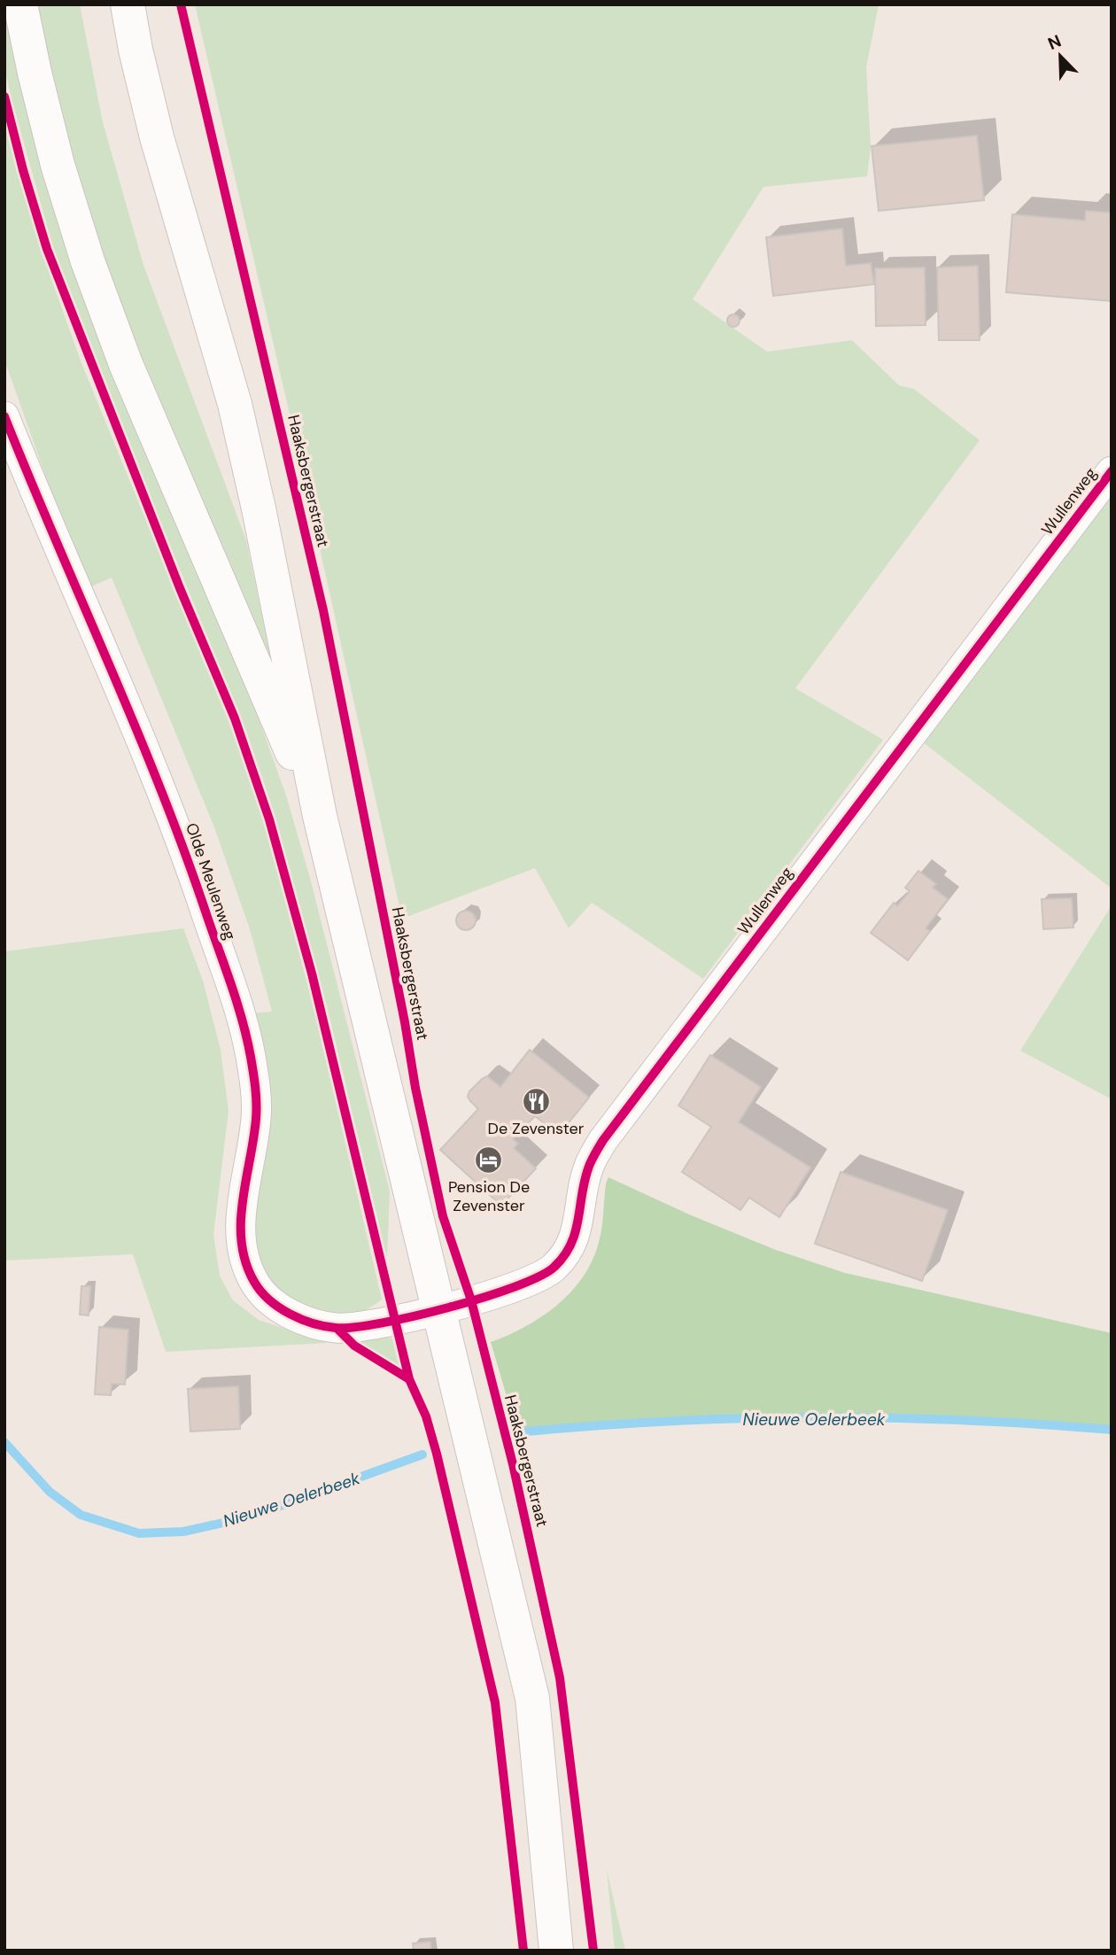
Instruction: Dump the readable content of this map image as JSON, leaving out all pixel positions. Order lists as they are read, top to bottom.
{
  "streets": {
    "street": ["Wullenweg", "Olde Meulenweg"],
    "cycle path": ["Haaksbergerstraat"]
  },
  "crossings": [
    ["Wullenweg", "Olde Meulenweg"]
  ],
  "water": ["Nieuwe Oelerbeek"],
  "places": {
    "restaurant": ["De Zevenster"],
    "hotel": ["Pension De Zevenster"]
  },
  "north": "top left"
}
